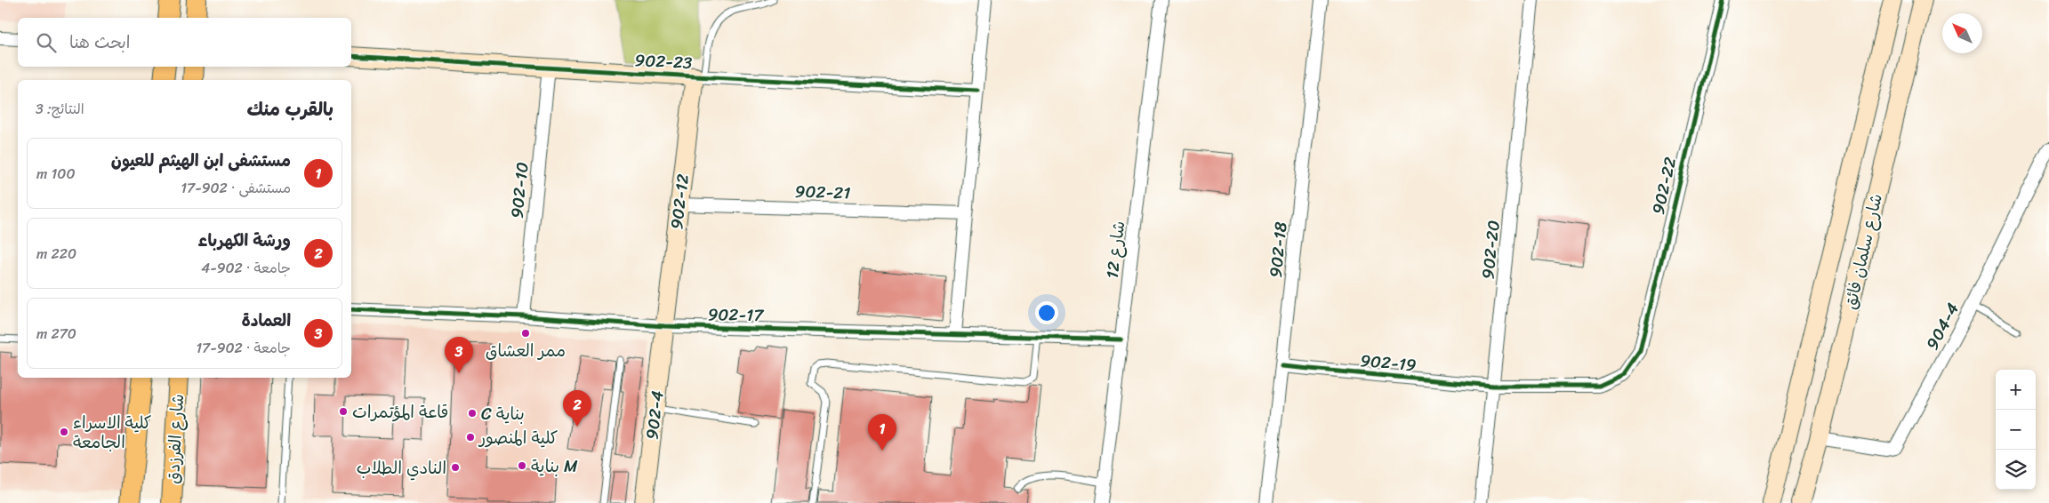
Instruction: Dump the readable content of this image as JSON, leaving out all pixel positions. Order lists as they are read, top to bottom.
{
  "streets": {
    "main road": [
      "902-23",
      "902-12",
      "شارع سلمان فائق",
      "902-4",
      "شارع الفرزدق"
    ],
    "street": [
      "902-22",
      "902-10",
      "902-21",
      "شارع 12",
      "902-18",
      "902-20",
      "902-17",
      "904-4",
      "902-19"
    ]
  },
  "crossings": [
    ["902-23", "902-10"],
    ["902-23", "902-12"],
    ["902-22", "902-19"],
    ["902-10", "902-17"],
    ["902-21", "902-12"],
    ["902-12", "902-17"],
    ["902-12", "902-4"],
    ["شارع 12", "902-17"],
    ["902-18", "902-19"],
    ["902-20", "902-19"],
    ["شارع سلمان فائق", "904-4"],
    ["902-17", "902-4"]
  ],
  "places": [
    "ممر العشاق",
    "قاعة المؤتمرات",
    "C بناية",
    "كلية الاسراء الجامعة",
    "كلية المنصور",
    "بناية M",
    "النادي الطلاب"
  ],
  "north": "top left",
  "page": {
    "search": "ابحث هنا",
    "heading": ["بالقرب منك", "النتائج: 3"],
    "list": [
      {
        "mark": "1",
        "name": "مستشفى ابن الهيثم للعيون",
        "note": "مستشفى · 902-17",
        "value": "100 m"
      },
      {
        "mark": "2",
        "name": "ورشة الكهرباء",
        "note": "جامعة · 902-4",
        "value": "220 m"
      },
      {
        "mark": "3",
        "name": "العمادة",
        "note": "جامعة · 902-17",
        "value": "270 m"
      }
    ],
    "pins": ["3", "2", "1"],
    "map_buttons": ["+", "−"]
  }
}
